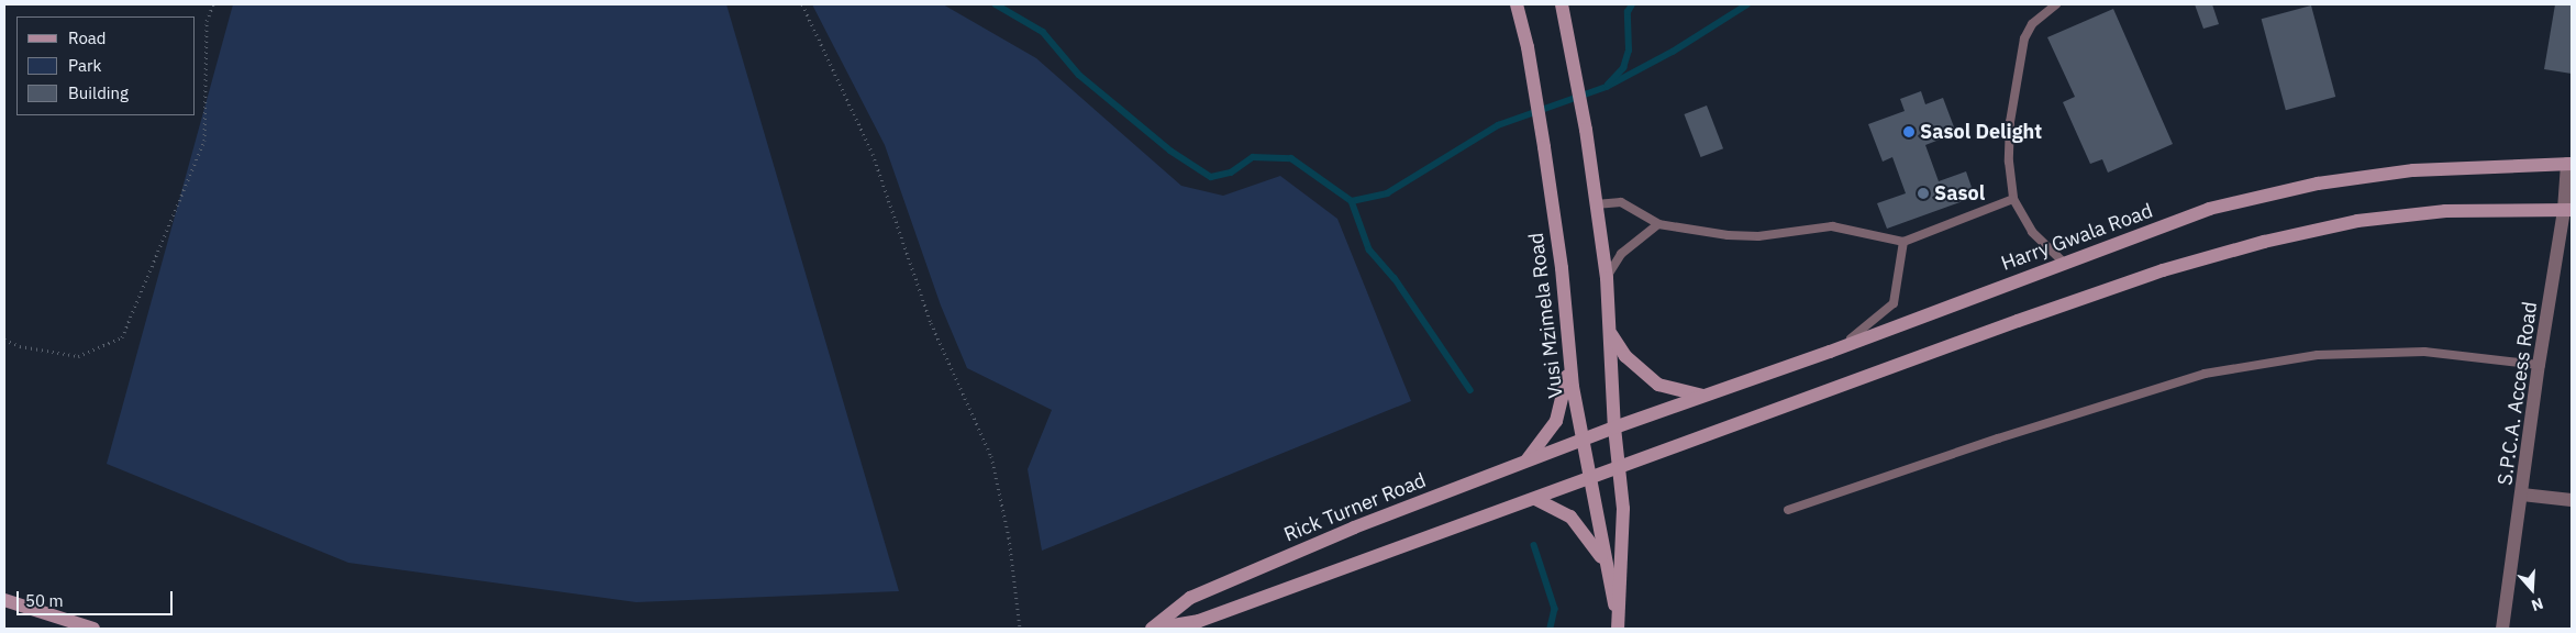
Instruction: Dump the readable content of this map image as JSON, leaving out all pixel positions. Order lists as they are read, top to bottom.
{
  "streets": {
    "main road": ["Harry Gwala Road", "Vusi Mzimela Road", "Rick Turner Road"],
    "street": ["S.P.C.A. Access Road"]
  },
  "crossings": [
    ["Harry Gwala Road", "Vusi Mzimela Road"],
    ["Harry Gwala Road", "S.P.C.A. Access Road"],
    ["Harry Gwala Road", "Rick Turner Road"],
    ["Vusi Mzimela Road", "Rick Turner Road"]
  ],
  "places": ["Sasol Delight", "Sasol"],
  "legend": ["Road", "Park", "Building"],
  "scale_bar": "50 m",
  "north": "bottom"
}
